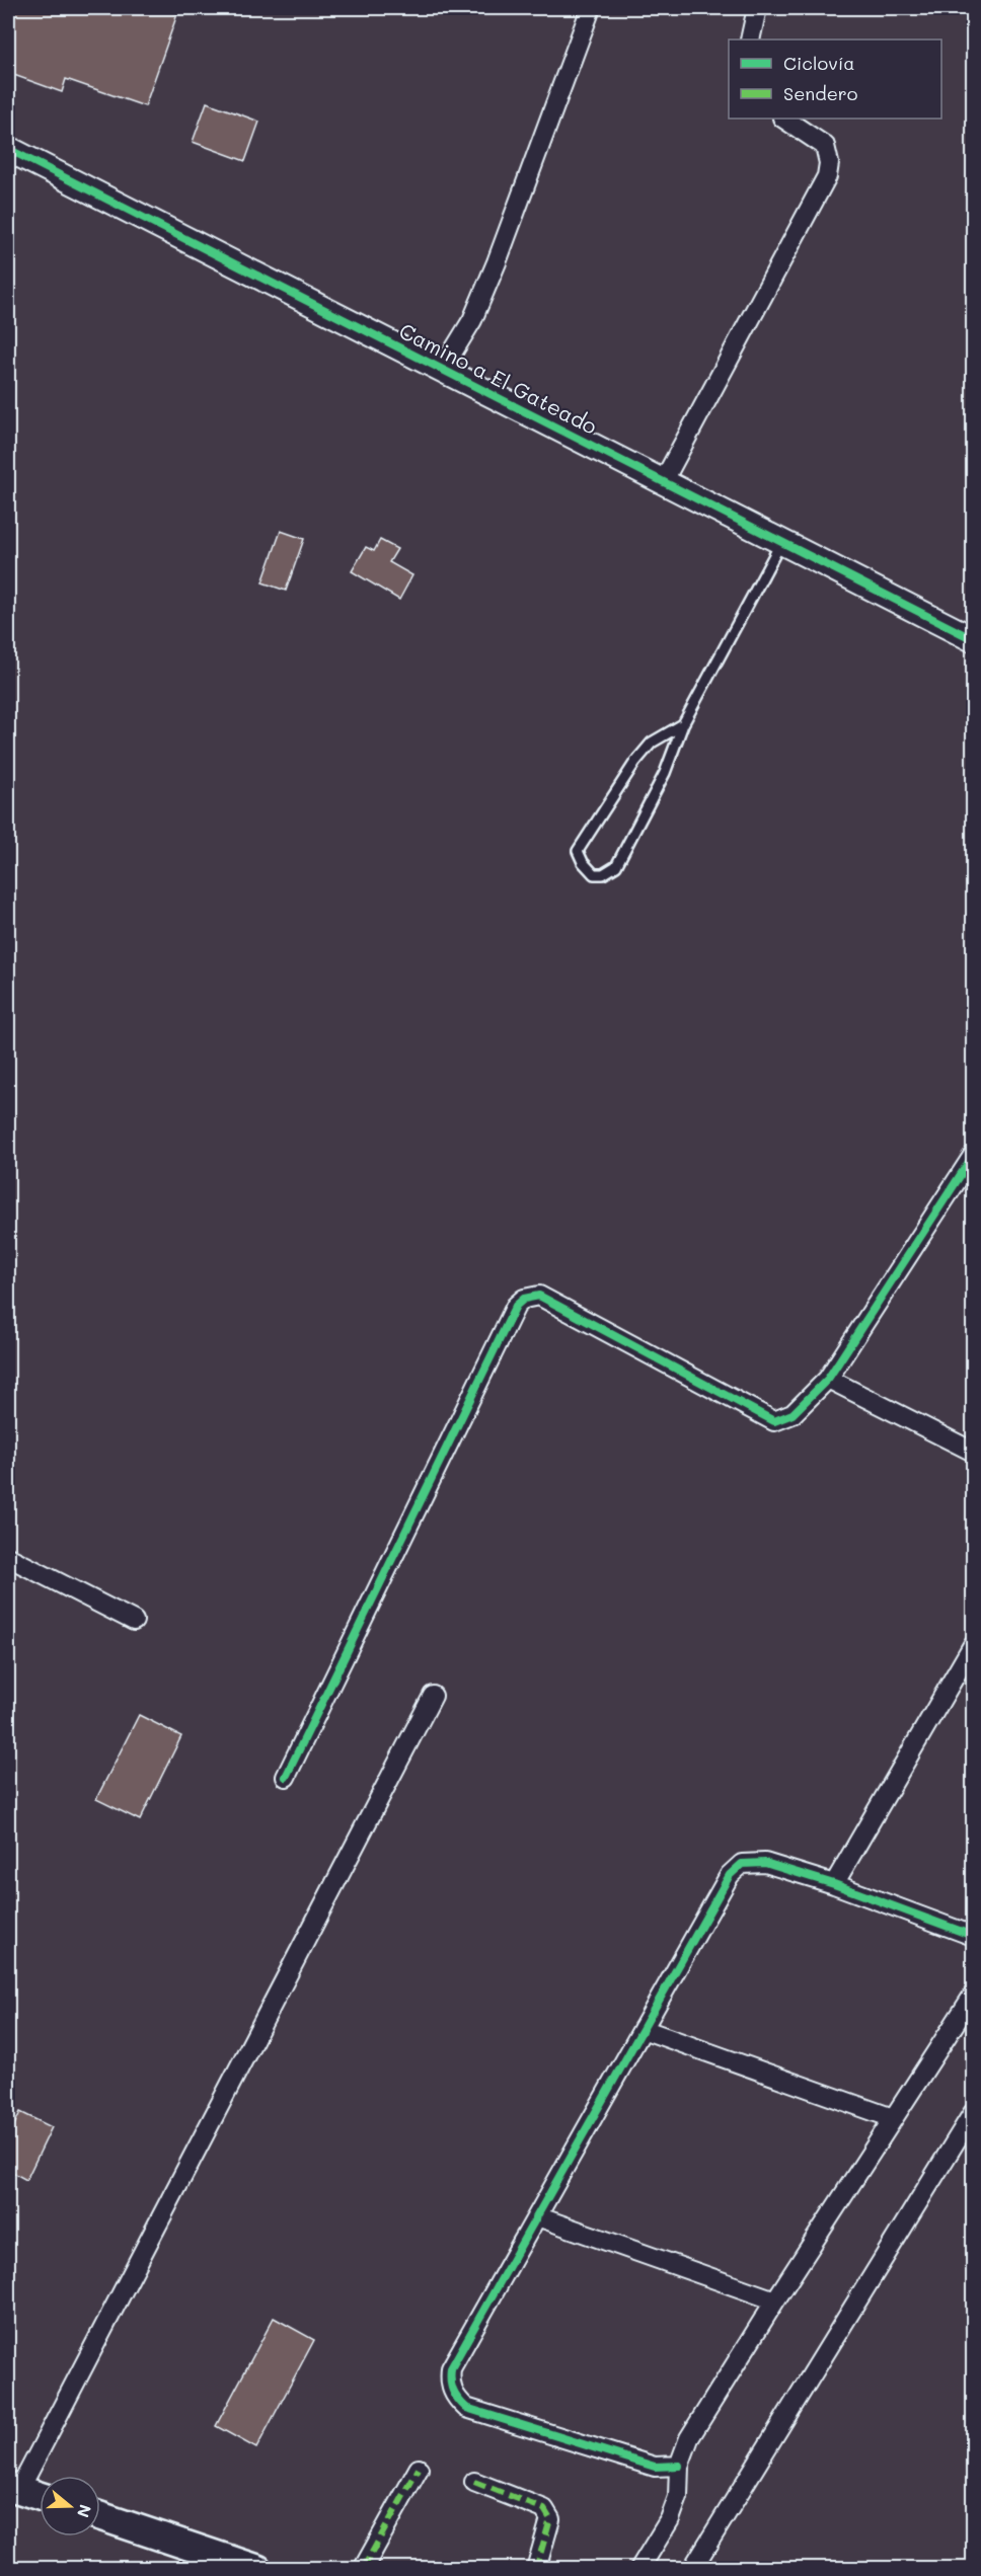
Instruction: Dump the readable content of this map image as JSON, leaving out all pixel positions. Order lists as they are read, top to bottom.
{
  "streets": {
    "street": ["Camino a El Gateado"]
  },
  "legend": ["Ciclovía", "Sendero"],
  "north": "right"
}
